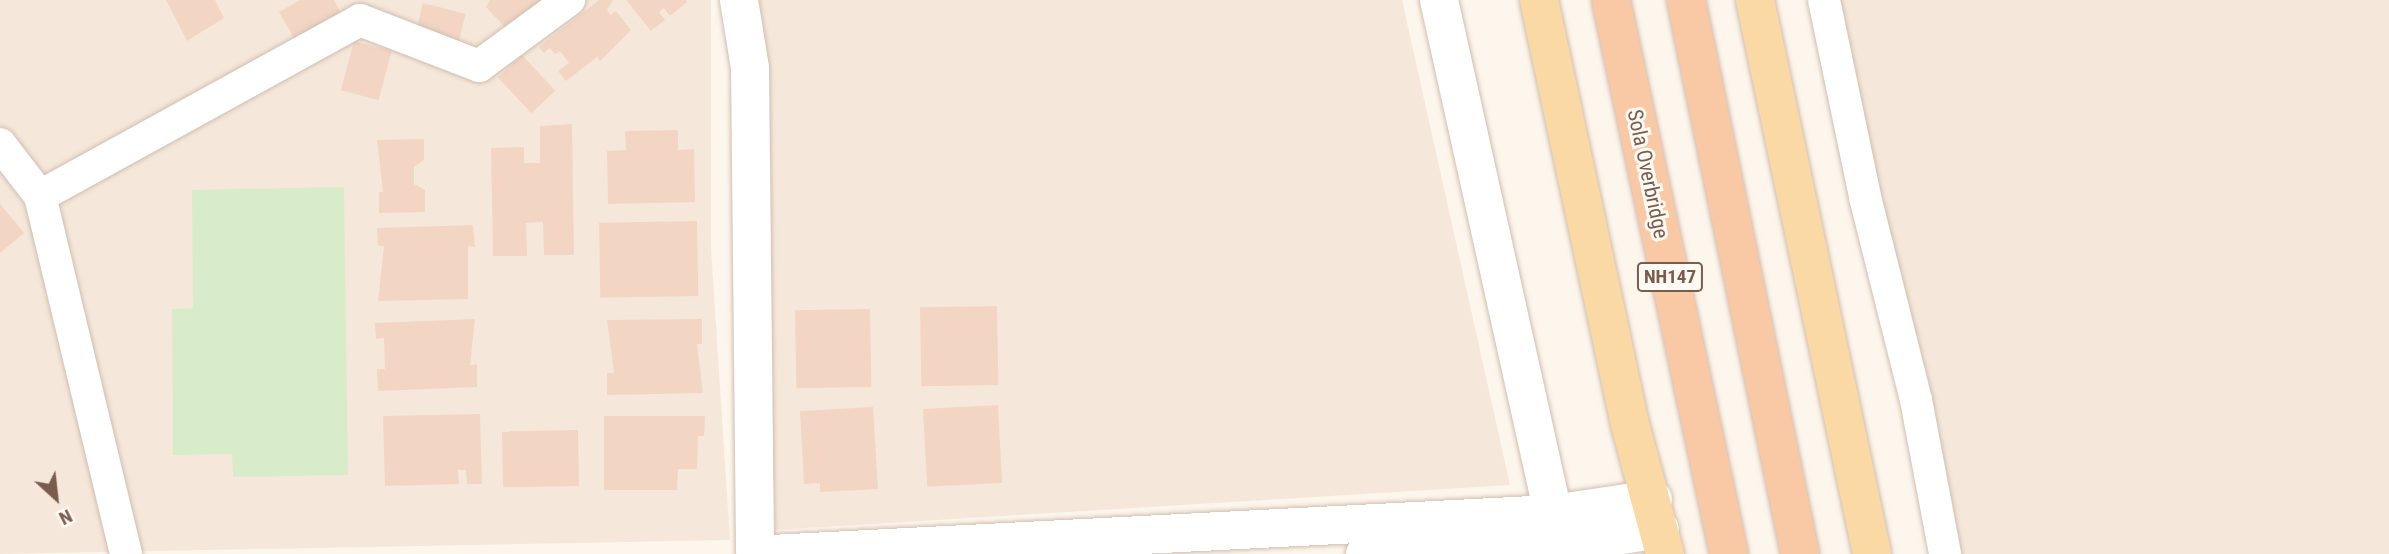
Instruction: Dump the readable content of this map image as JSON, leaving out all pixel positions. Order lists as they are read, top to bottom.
{
  "streets": {
    "highway": ["Sola Overbridge", "NH147"]
  },
  "north": "bottom right"
}
